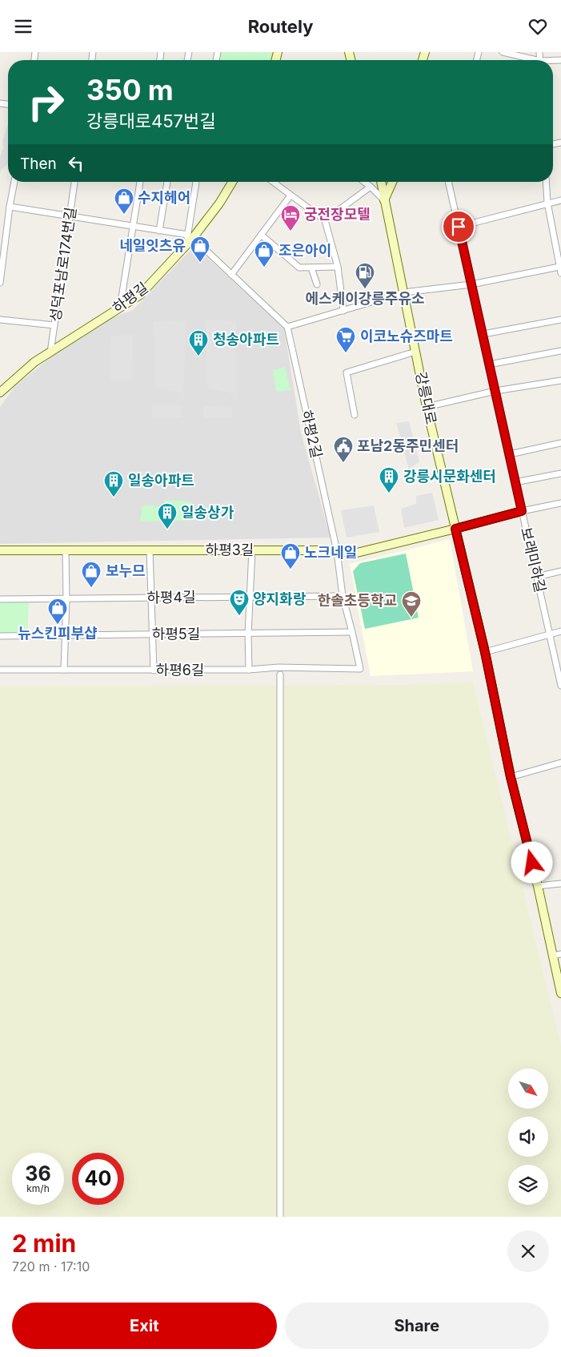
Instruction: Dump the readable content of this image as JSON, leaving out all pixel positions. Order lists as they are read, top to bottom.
{
  "streets": {
    "street": [
      "성덕포남로174번길",
      "하평길",
      "강릉대로",
      "하평2길",
      "하평3길",
      "보래미하길",
      "하평4길",
      "하평5길",
      "하평6길"
    ]
  },
  "crossings": [
    ["성덕포남로174번길", "하평길"],
    ["강릉대로", "하평3길"],
    ["하평2길", "하평3길"],
    ["하평2길", "하평4길"],
    ["하평2길", "하평5길"],
    ["하평2길", "하평6길"],
    ["하평3길", "보래미하길"]
  ],
  "places": {
    "shop": [
      "수지헤어",
      "네일잇츠유",
      "조은아이",
      "노크네일",
      "보누므",
      "뉴스킨피부샵"
    ],
    "hotel": ["궁전장모텔"],
    "fuel station": ["에스케이강릉주유소"],
    "supermarket": ["이코노슈즈마트"],
    "building": [
      "청송아파트",
      "강릉시문화센터",
      "일송아파트",
      "일송상가"
    ],
    "public building": ["포남2동주민센터"],
    "theatre": ["양지화랑"],
    "school or university": ["한솔초등학교"]
  },
  "north": "bottom right",
  "page": {
    "header": "Routely",
    "turn": ["350 m", "강릉대로457번길"],
    "then": "Then",
    "speed": "36 km/h",
    "limit": "40",
    "heading": ["2 min", "720 m · 17:10"],
    "buttons": ["Exit", "Share"]
  }
}
